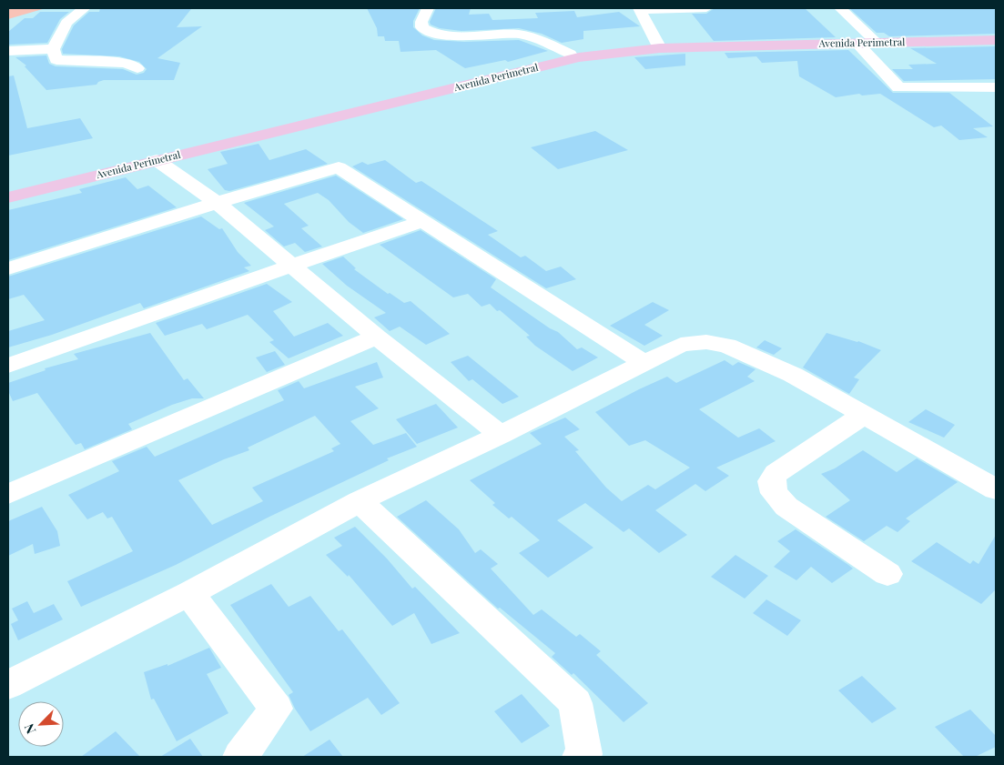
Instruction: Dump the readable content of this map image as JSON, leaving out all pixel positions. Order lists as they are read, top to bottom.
{
  "streets": {
    "main road": ["Avenida Perimetral"]
  },
  "north": "bottom left"
}
